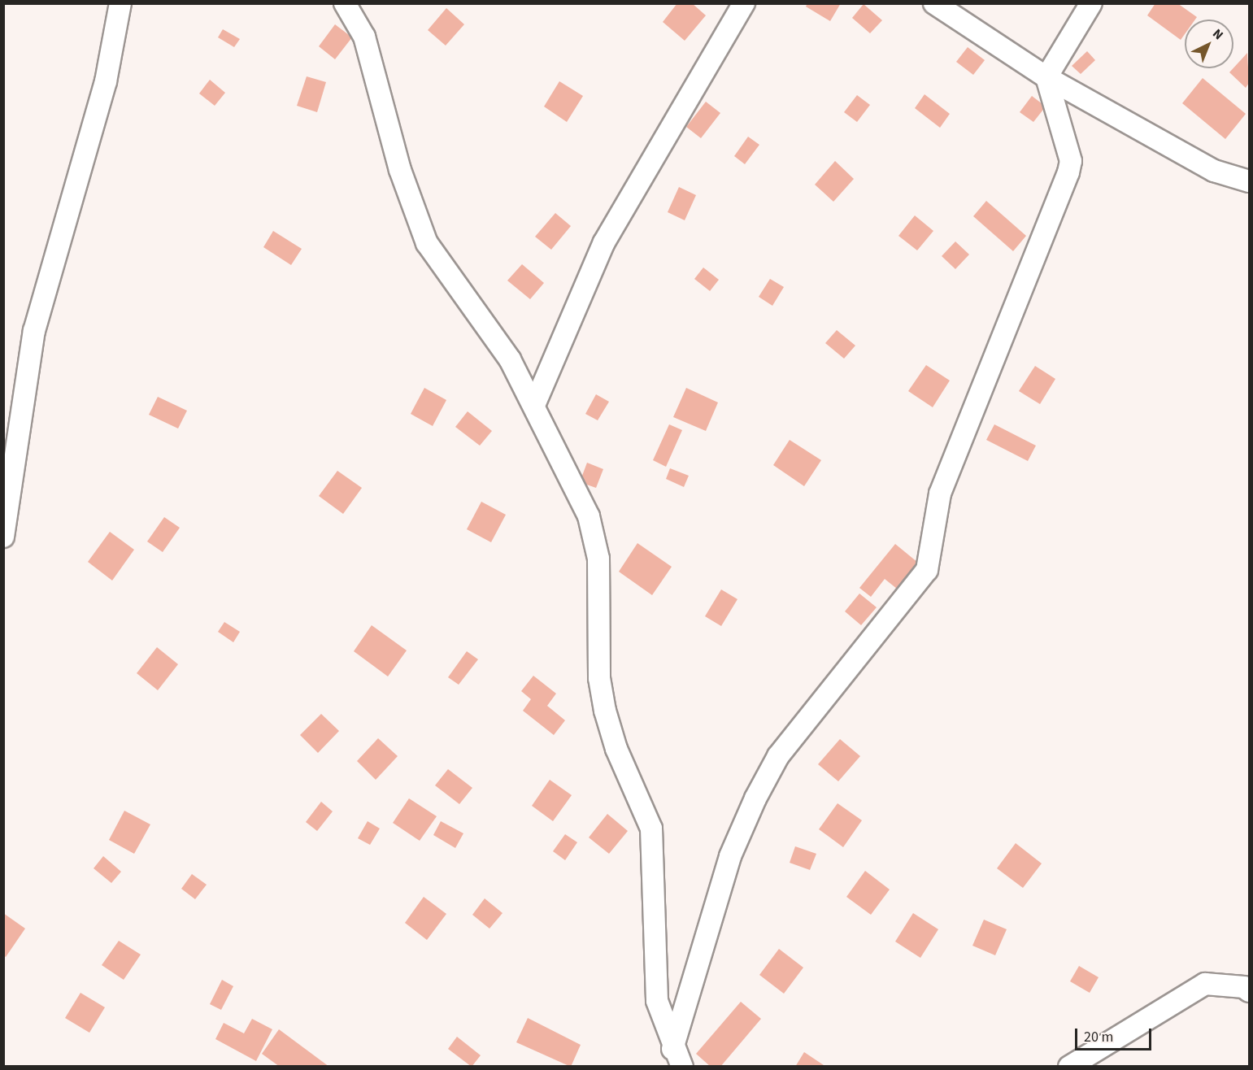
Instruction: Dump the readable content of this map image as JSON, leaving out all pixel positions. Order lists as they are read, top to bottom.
{
  "scale_bar": "20 m",
  "north": "top right"
}
